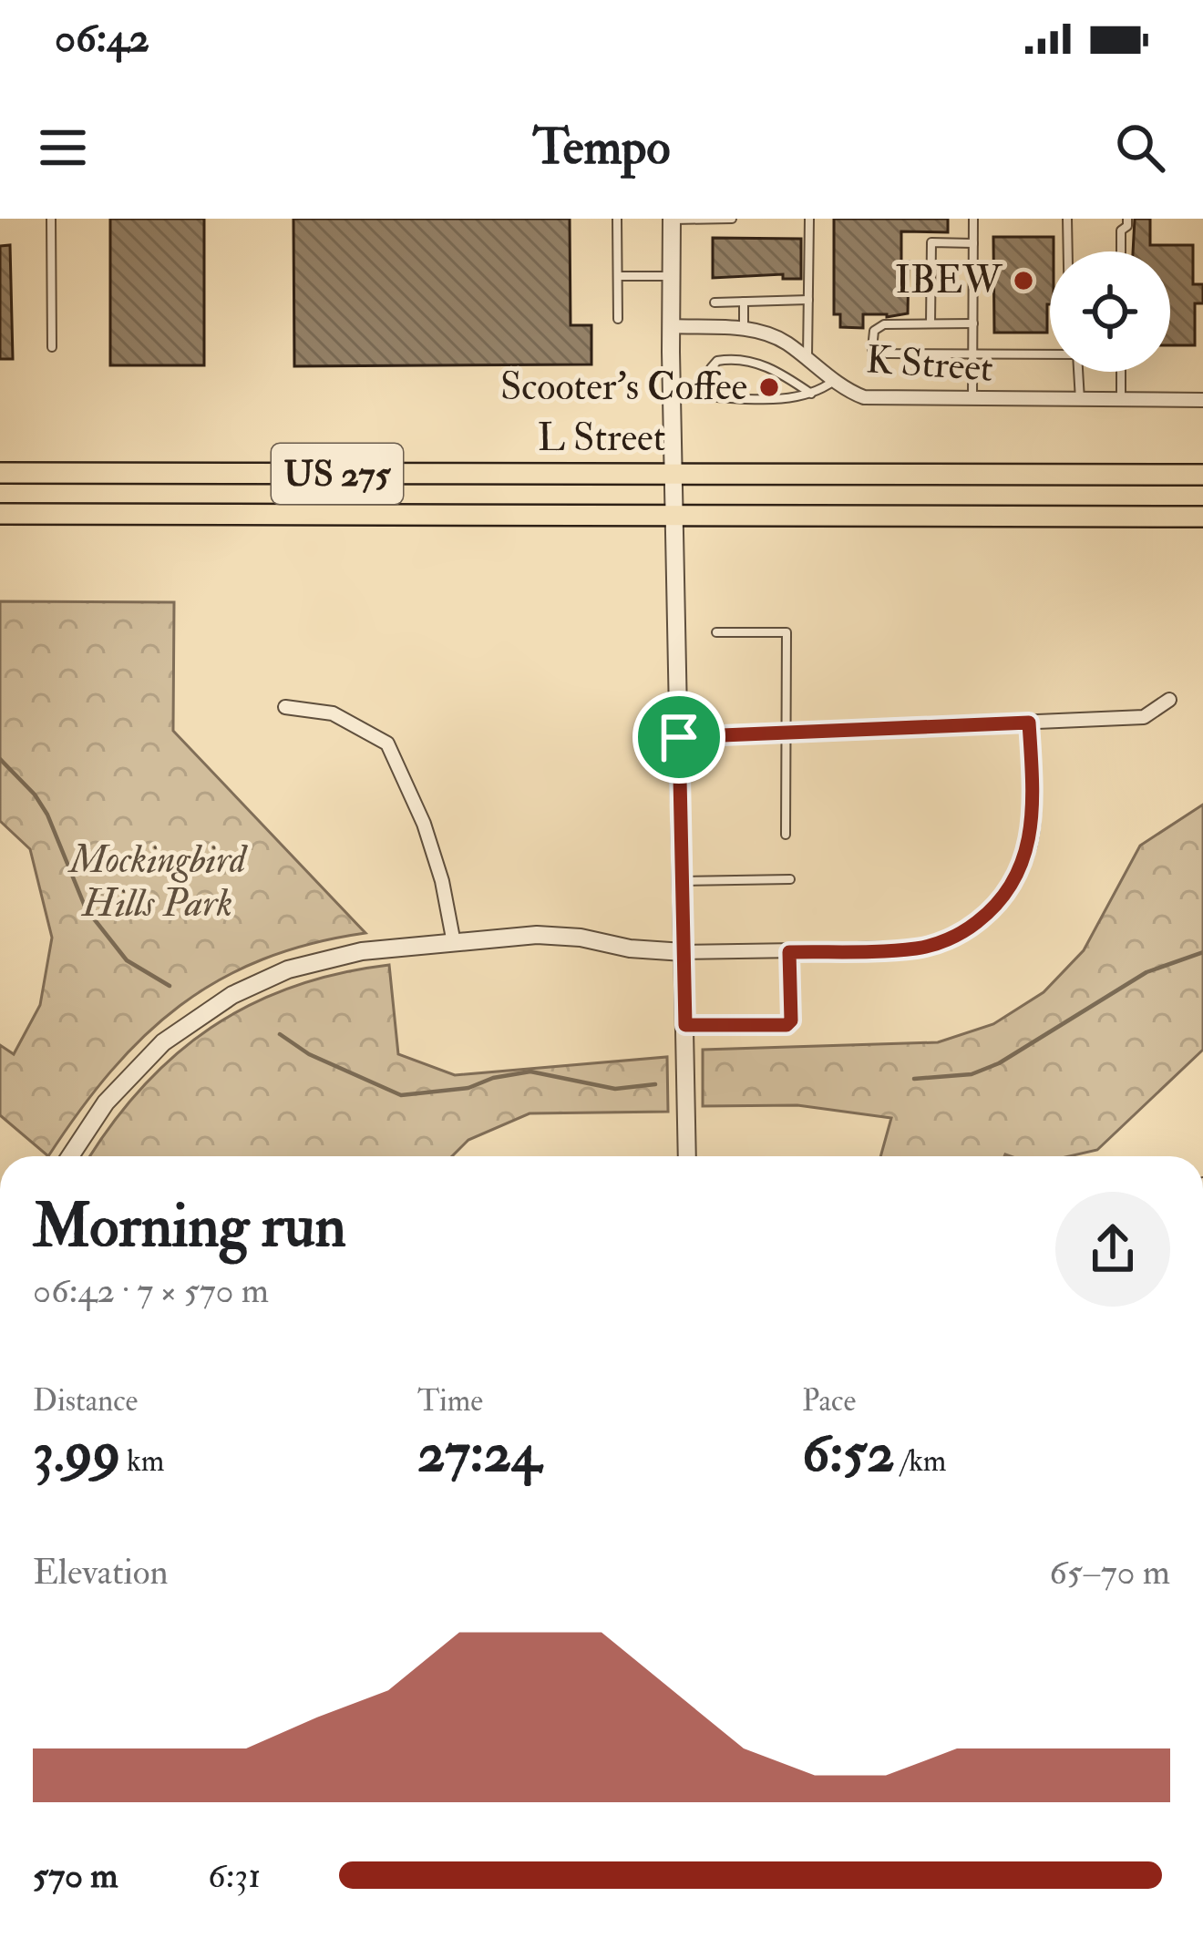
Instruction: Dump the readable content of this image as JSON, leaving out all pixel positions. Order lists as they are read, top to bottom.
{
  "streets": {
    "main road": ["L Street", "US 275"],
    "street": ["K Street"]
  },
  "parks": ["Mockingbird Hills Park"],
  "places": ["IBEW", "Scooter's Coffee"],
  "page": {
    "status": "06:42",
    "header": "Tempo",
    "heading": ["Morning run", "06:42 · 7 × 570 m"],
    "stats": [
      ["Distance", "3.99 km"],
      ["Time", "27:24"],
      ["Pace", "6:52 /km"]
    ],
    "chart": ["Elevation", "65–70 m"],
    "list": [
      {
        "name": "570 m",
        "note": "6:31"
      }
    ]
  }
}
